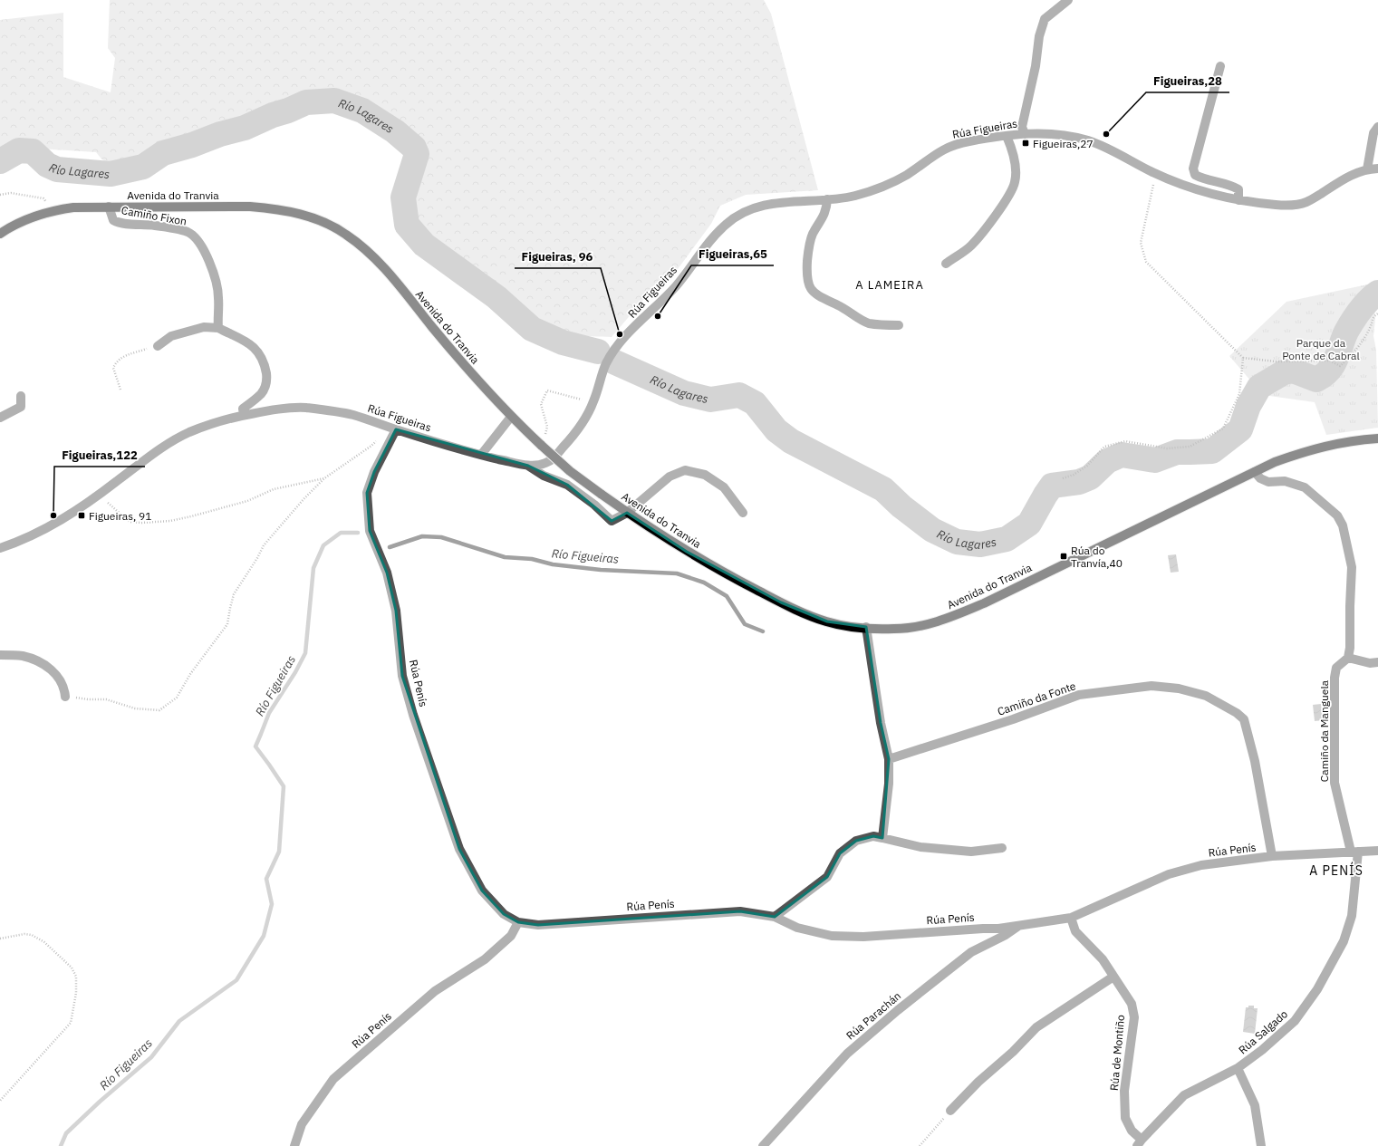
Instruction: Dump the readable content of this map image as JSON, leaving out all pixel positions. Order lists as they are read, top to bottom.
{
  "streets": {
    "main road": ["Avenida do Tranvia"],
    "street": [
      "Rúa Figueiras",
      "Camiño Fixon",
      "Rúa Penís",
      "Camiño da Fonte",
      "Camiño da Manguela",
      "Rúa Parachán",
      "Rúa Salgado",
      "Rúa de Montiño"
    ]
  },
  "crossings": [
    ["Rúa Figueiras", "Rúa Penís"],
    ["Avenida do Tranvia", "Camiño Fixon"],
    ["Rúa Penís", "Camiño da Fonte"],
    ["Rúa Penís", "Camiño da Manguela"],
    ["Rúa Penís", "Rúa Parachán"],
    ["Rúa Penís", "Rúa Salgado"],
    ["Rúa Penís", "Rúa de Montiño"],
    ["Camiño da Manguela", "Rúa Salgado"],
    ["Rúa Salgado", "Rúa de Montiño"]
  ],
  "districts": ["A LAMEIRA", "A PENÍS"],
  "water": ["Río Lagares", "Río Figueiras"],
  "parks": ["Parque da Ponte de Cabral"],
  "places": {
    "other": [
      "Figueiras,28",
      "Figueiras,65",
      "Figueiras, 96",
      "Figueiras,122"
    ],
    "transit": ["Figueiras,27", "Figueiras, 91", "Rúa do Tranvía,40"]
  }
}
